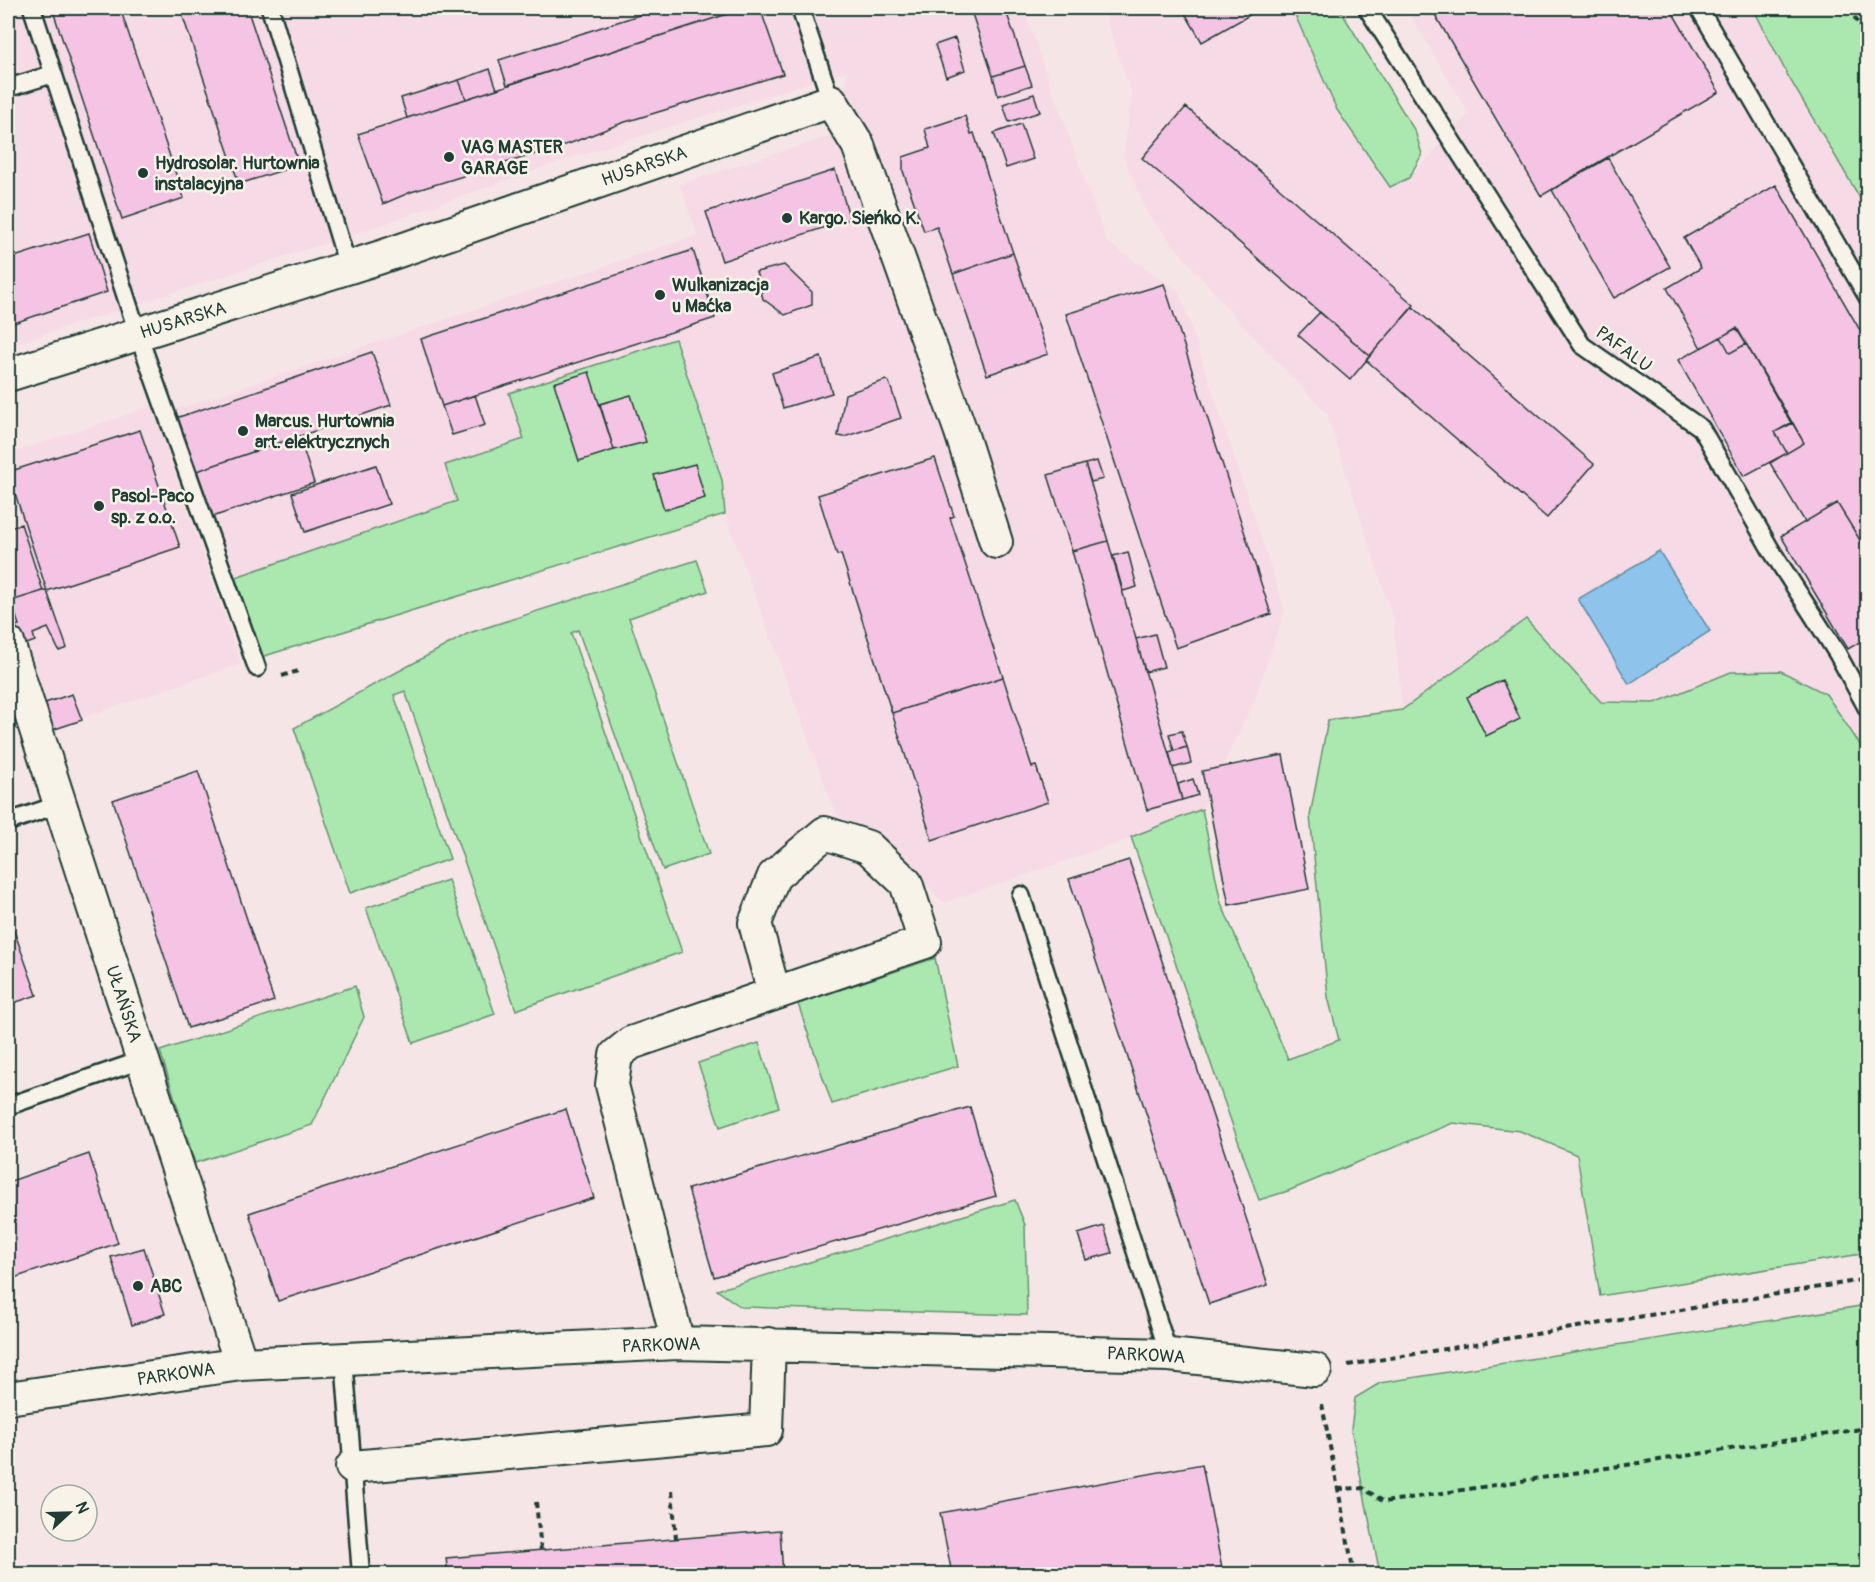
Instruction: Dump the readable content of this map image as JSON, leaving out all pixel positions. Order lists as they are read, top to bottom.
{
  "streets": {
    "street": ["HUSARSKA", "UŁAŃSKA", "PARKOWA"],
    "lane": ["PAFALU"]
  },
  "crossings": [
    ["UŁAŃSKA", "PARKOWA"]
  ],
  "places": [
    "VAG MASTER GARAGE",
    "Hydrosolar. Hurtownia instalacyjna",
    "Kargo. Sieńko K.",
    "Wulkanizacja u Maćka",
    "Marcus. Hurtownia art. elektrycznych",
    "Pasol-Paco sp. z o.o.",
    "ABC"
  ],
  "north": "right"
}
